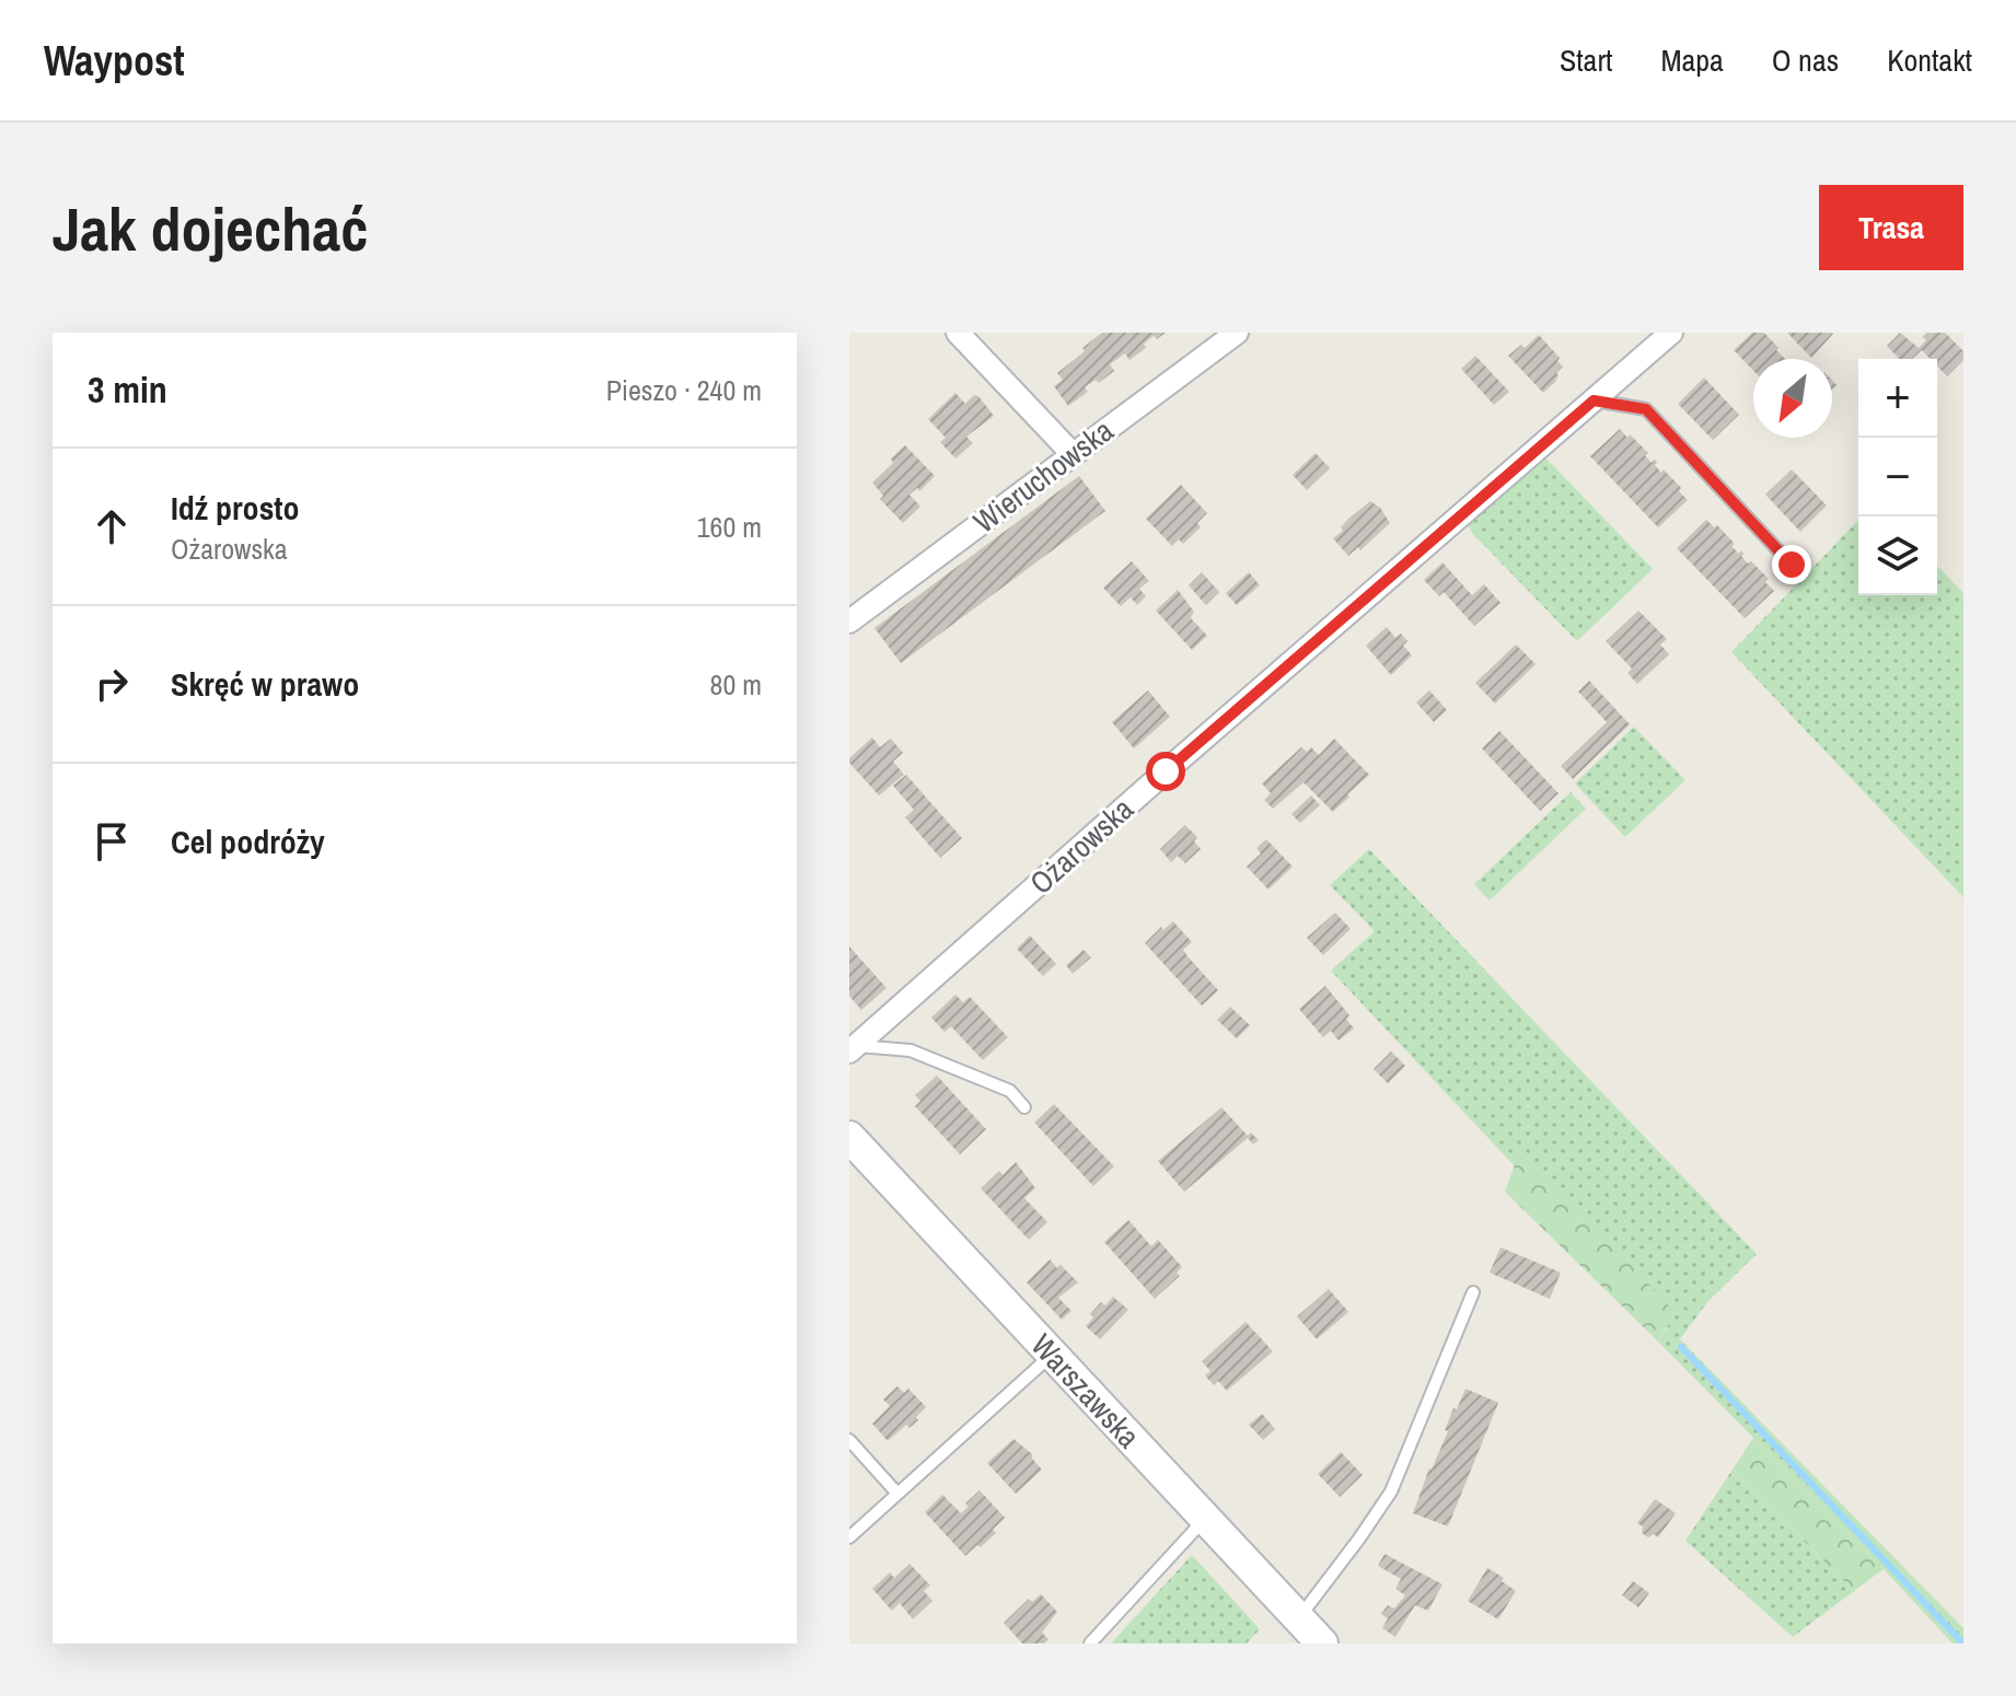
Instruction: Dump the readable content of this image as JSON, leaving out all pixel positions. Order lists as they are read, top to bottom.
{
  "streets": {
    "main road": ["Warszawska"],
    "street": ["Wieruchowska", "Ożarowska"]
  },
  "north": "bottom left",
  "page": {
    "header": "Waypost",
    "nav": [
      "Start",
      "Mapa",
      "O nas",
      "Kontakt"
    ],
    "buttons": "Trasa",
    "title": "Jak dojechać",
    "heading": ["3 min", "Pieszo · 240 m"],
    "map_buttons": ["+", "−"],
    "list": [
      ["Idź prosto", "Ożarowska", "160 m"],
      ["Skręć w prawo", "80 m"],
      "Cel podróży"
    ]
  }
}
